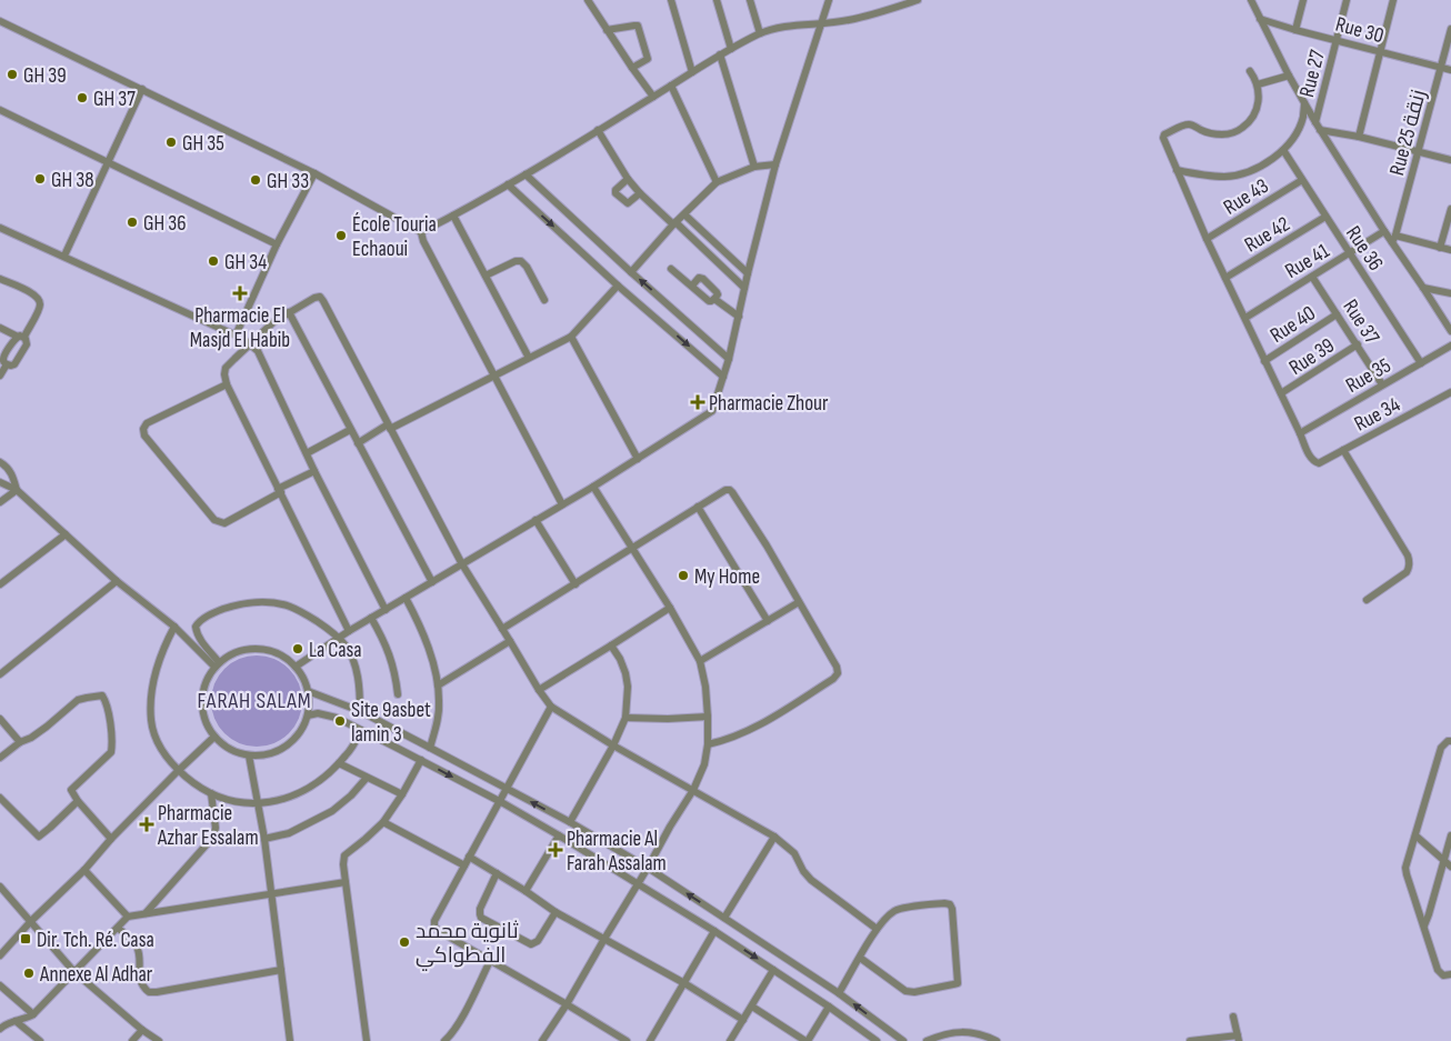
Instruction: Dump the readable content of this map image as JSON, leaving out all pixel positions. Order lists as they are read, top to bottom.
{
  "streets": {
    "street": [
      "Rue 30",
      "Rue 27",
      "Rue 25 زنقة",
      "Rue 43",
      "Rue 42",
      "Rue 36",
      "Rue 41",
      "Rue 37",
      "Rue 40",
      "Rue 39",
      "Rue 35",
      "Rue 34"
    ]
  },
  "crossings": [
    ["Rue 30", "Rue 27"],
    ["Rue 30", "Rue 25 زنقة"],
    ["Rue 43", "Rue 36"],
    ["Rue 42", "Rue 36"],
    ["Rue 36", "Rue 41"],
    ["Rue 36", "Rue 35"],
    ["Rue 41", "Rue 37"],
    ["Rue 37", "Rue 40"],
    ["Rue 37", "Rue 39"],
    ["Rue 37", "Rue 35"],
    ["Rue 35", "Rue 34"]
  ],
  "districts": ["FARAH SALAM"],
  "places": {
    "other": [
      "GH 39",
      "GH 37",
      "GH 35",
      "GH 38",
      "GH 33",
      "GH 36",
      "École Touria Echaoui",
      "GH 34",
      "My Home",
      "La Casa",
      "Site 9asbet lamin 3",
      "ثانوية محمد الفطواكي",
      "Annexe Al Adhar"
    ],
    "health": [
      "Pharmacie El Masjd El Habib",
      "Pharmacie Zhour",
      "Pharmacie Azhar Essalam",
      "Pharmacie Al Farah Assalam"
    ],
    "transit": ["Dir. Tch. Ré. Casa"]
  }
}
